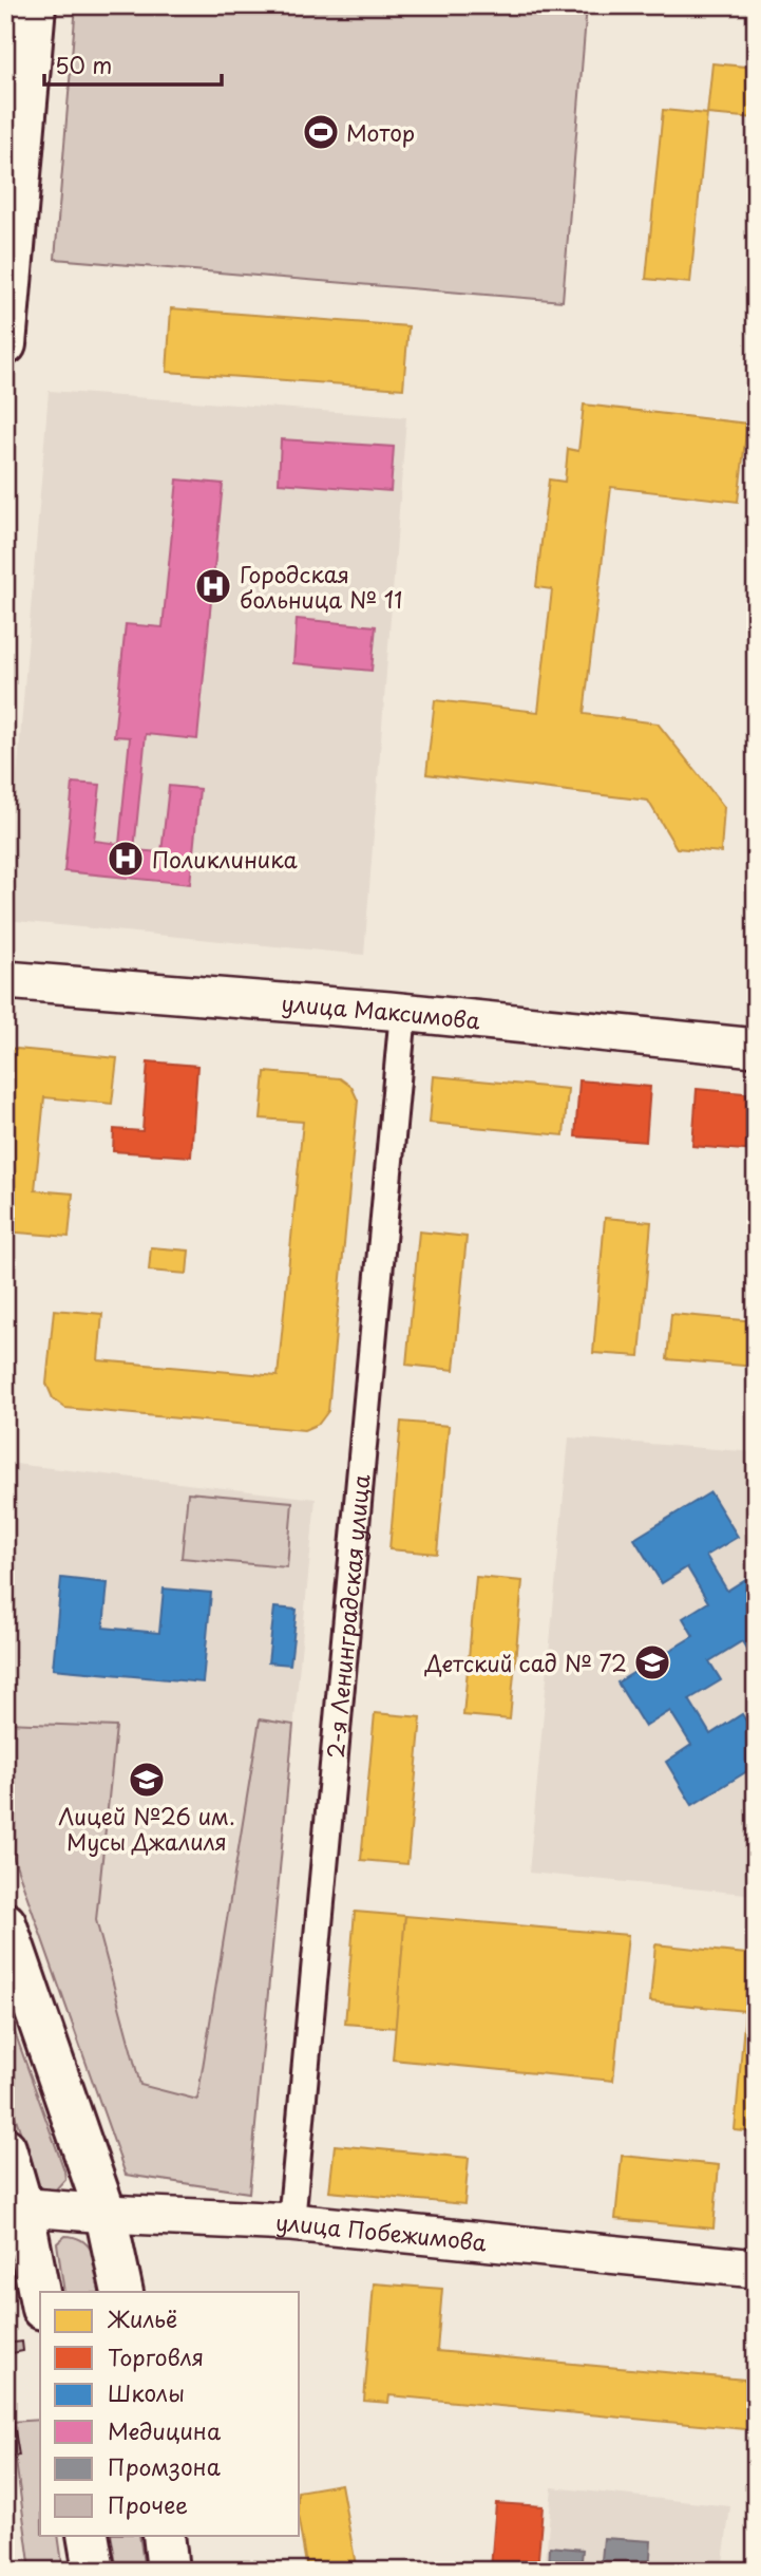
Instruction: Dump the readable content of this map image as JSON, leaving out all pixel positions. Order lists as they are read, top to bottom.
{
  "streets": {
    "main road": ["улица Максимова", "улица Побежимова"],
    "street": ["2-я Ленинградская улица"]
  },
  "crossings": [
    ["улица Максимова", "2-я Ленинградская улица"],
    ["2-я Ленинградская улица", "улица Побежимова"]
  ],
  "places": {
    "sports": ["Мотор"],
    "hospital": ["Городская больница № 11", "Поликлиника"],
    "school or university": ["Детский сад № 72", "Лицей №26 им. Мусы Джалиля"]
  },
  "legend": [
    "Жильё",
    "Торговля",
    "Школы",
    "Медицина",
    "Промзона",
    "Прочее"
  ],
  "scale_bar": "50 m"
}
